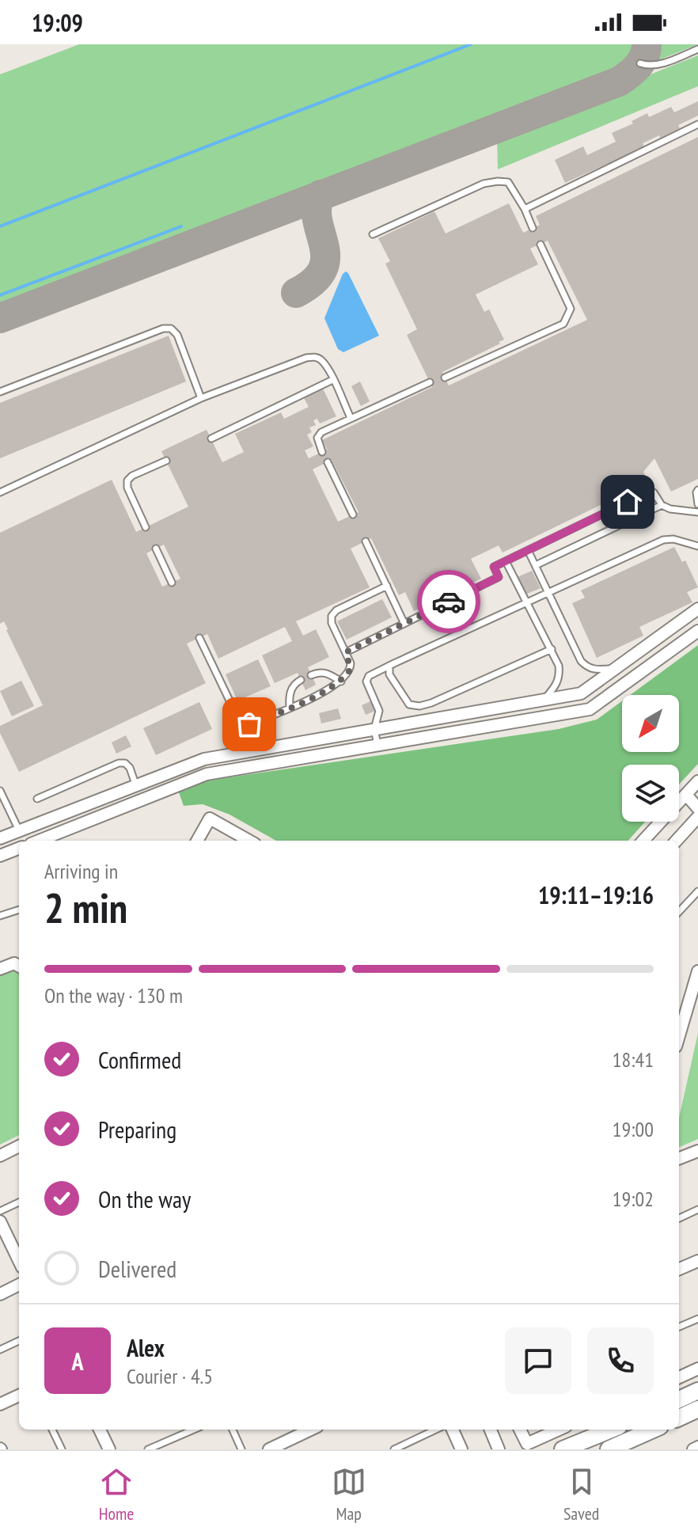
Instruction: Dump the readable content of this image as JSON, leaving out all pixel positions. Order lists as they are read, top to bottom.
{
  "north": "bottom left",
  "page": {
    "status": "19:09",
    "heading": ["2 min", "Arriving in", "19:11–19:16"],
    "panel": ["Alex", "Courier · 4.5"],
    "bar": "On the way · 130 m",
    "list": [
      ["Confirmed", "18:41"],
      ["Preparing", "19:00"],
      ["On the way", "19:02"],
      "Delivered"
    ],
    "round": "A",
    "tabs": ["Home", "Map", "Saved"]
  }
}
